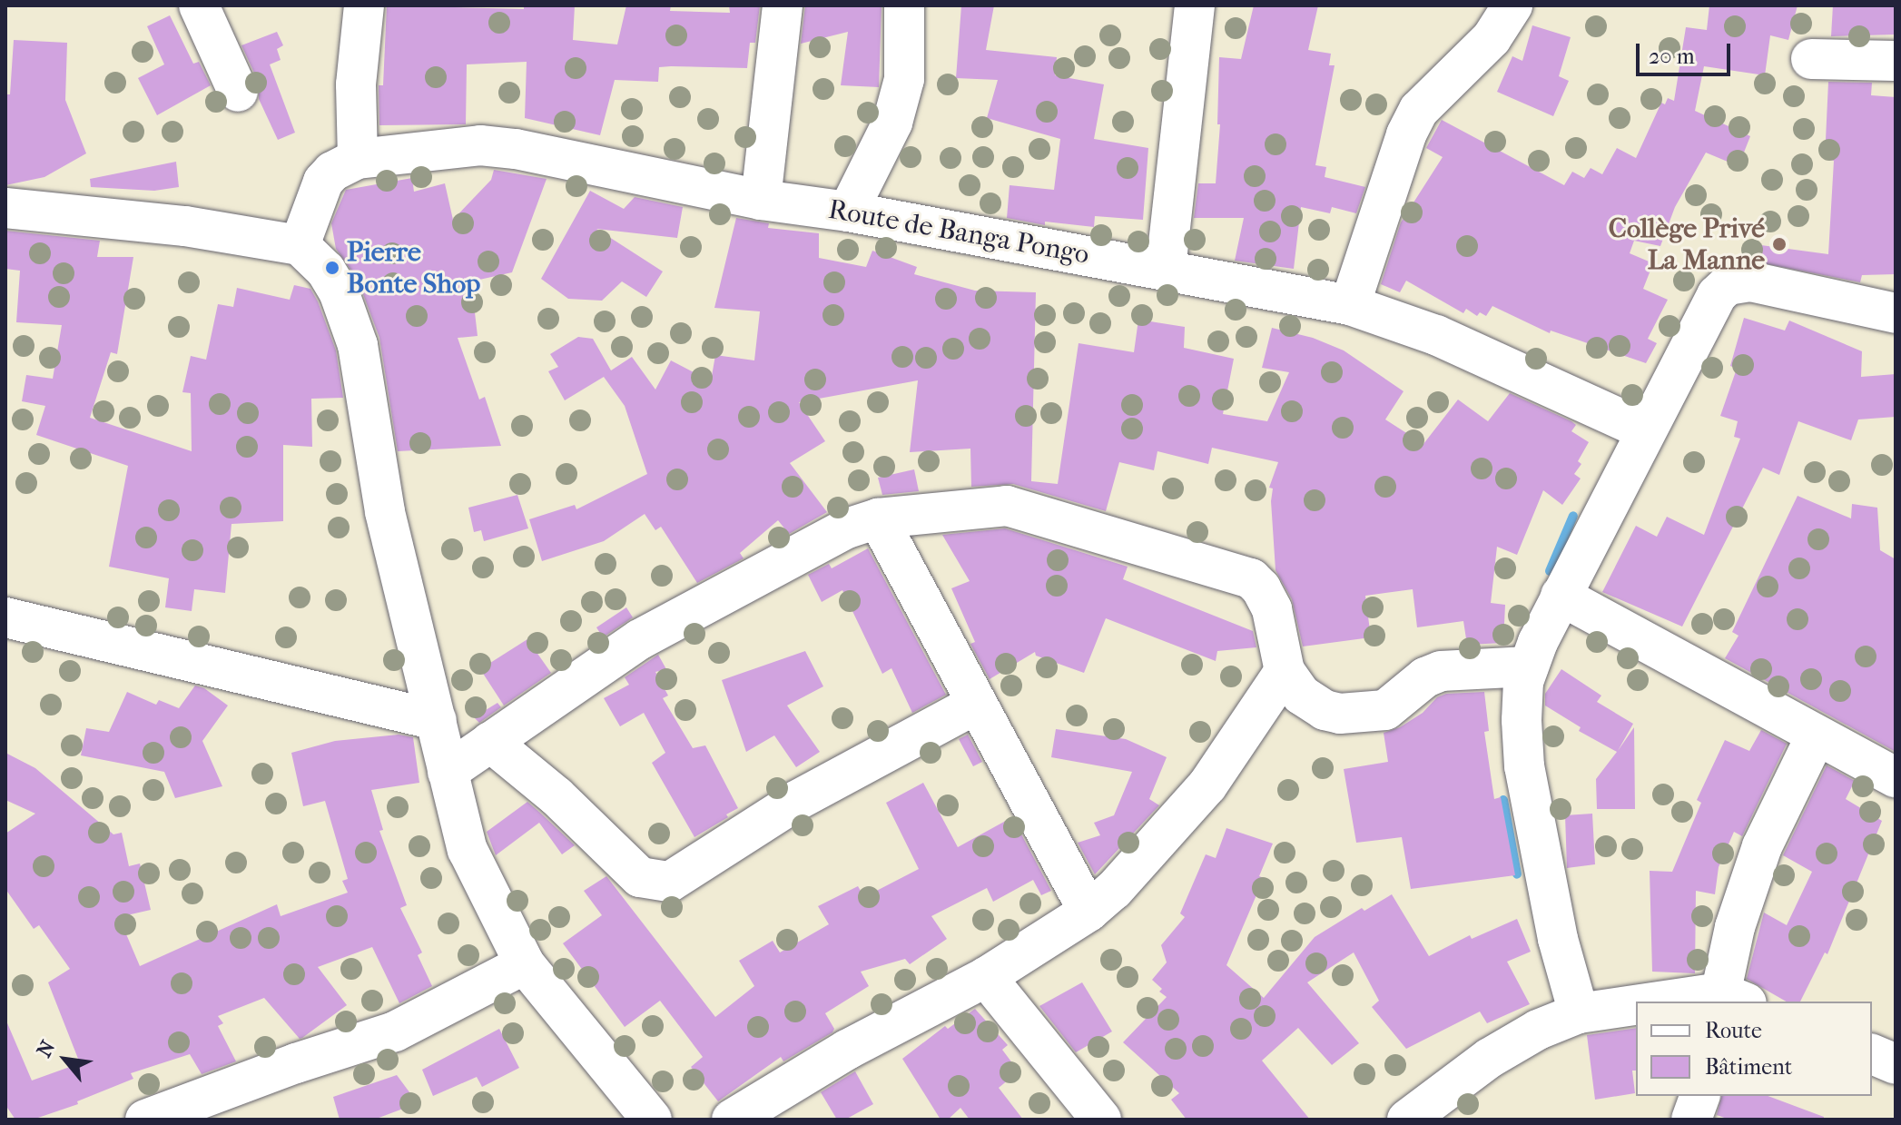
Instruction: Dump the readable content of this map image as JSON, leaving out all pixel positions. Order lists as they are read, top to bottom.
{
  "streets": {
    "street": ["Route de Banga Pongo"]
  },
  "places": ["Collège Privé La Manne", "Pierre Bonte Shop"],
  "legend": ["Route", "Bâtiment"],
  "scale_bar": "20 m",
  "north": "top left"
}
